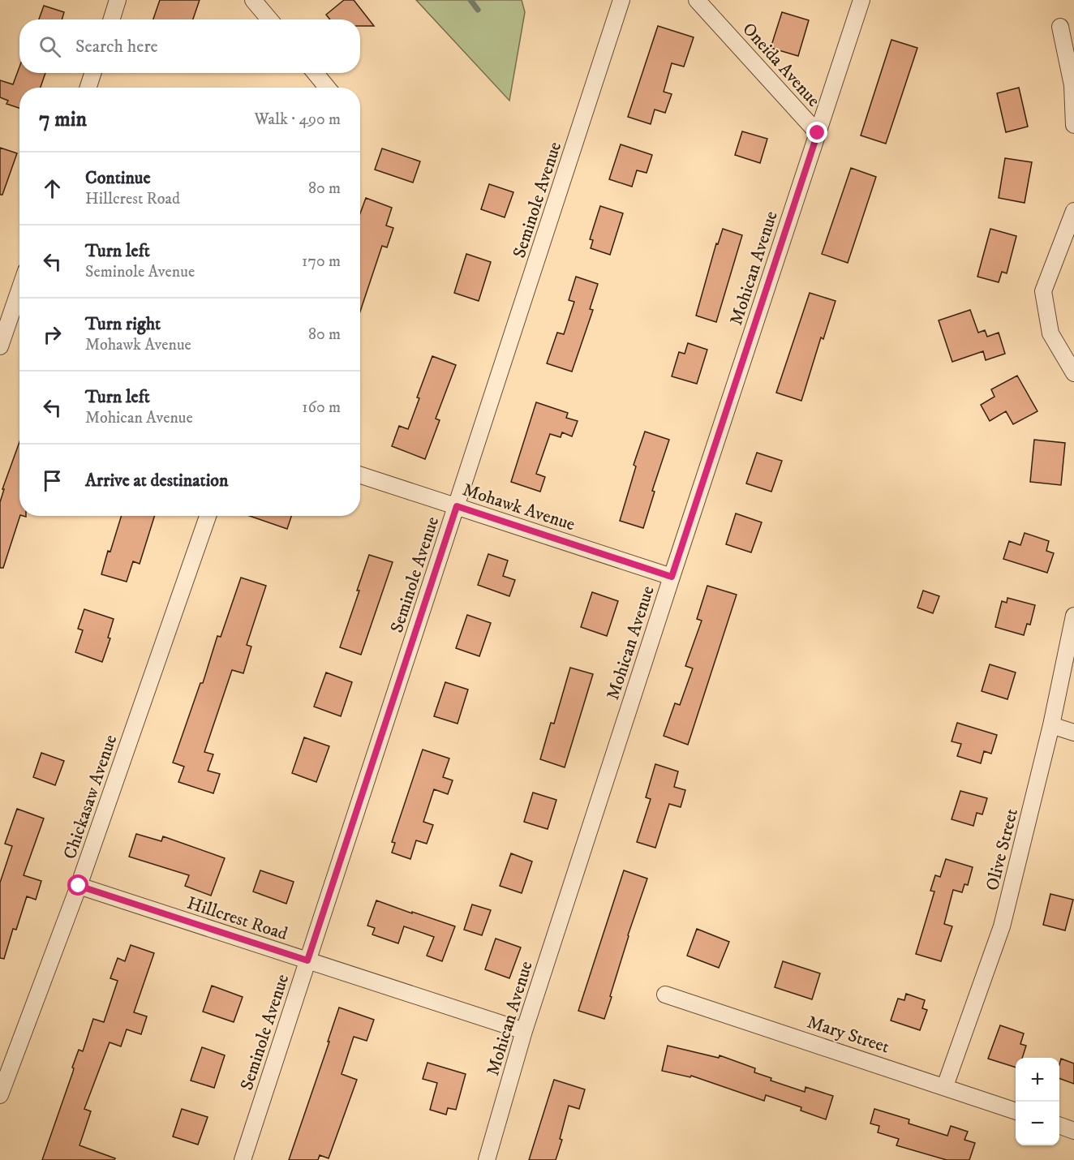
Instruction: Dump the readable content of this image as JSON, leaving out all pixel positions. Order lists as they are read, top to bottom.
{
  "streets": {
    "street": [
      "Oneida Avenue",
      "Seminole Avenue",
      "Mohican Avenue",
      "Mohawk Avenue",
      "Chickasaw Avenue",
      "Olive Street",
      "Hillcrest Road",
      "Mary Street"
    ]
  },
  "crossings": [
    ["Oneida Avenue", "Mohican Avenue"],
    ["Seminole Avenue", "Mohawk Avenue"],
    ["Seminole Avenue", "Hillcrest Road"],
    ["Mohican Avenue", "Mohawk Avenue"],
    ["Mohican Avenue", "Hillcrest Road"],
    ["Chickasaw Avenue", "Hillcrest Road"],
    ["Olive Street", "Mary Street"]
  ],
  "page": {
    "search": "Search here",
    "heading": ["7 min", "Walk · 490 m"],
    "list": [
      ["Continue", "Hillcrest Road", "80 m"],
      ["Turn left", "Seminole Avenue", "170 m"],
      ["Turn right", "Mohawk Avenue", "80 m"],
      ["Turn left", "Mohican Avenue", "160 m"],
      "Arrive at destination"
    ],
    "map_buttons": ["+", "−"]
  }
}
